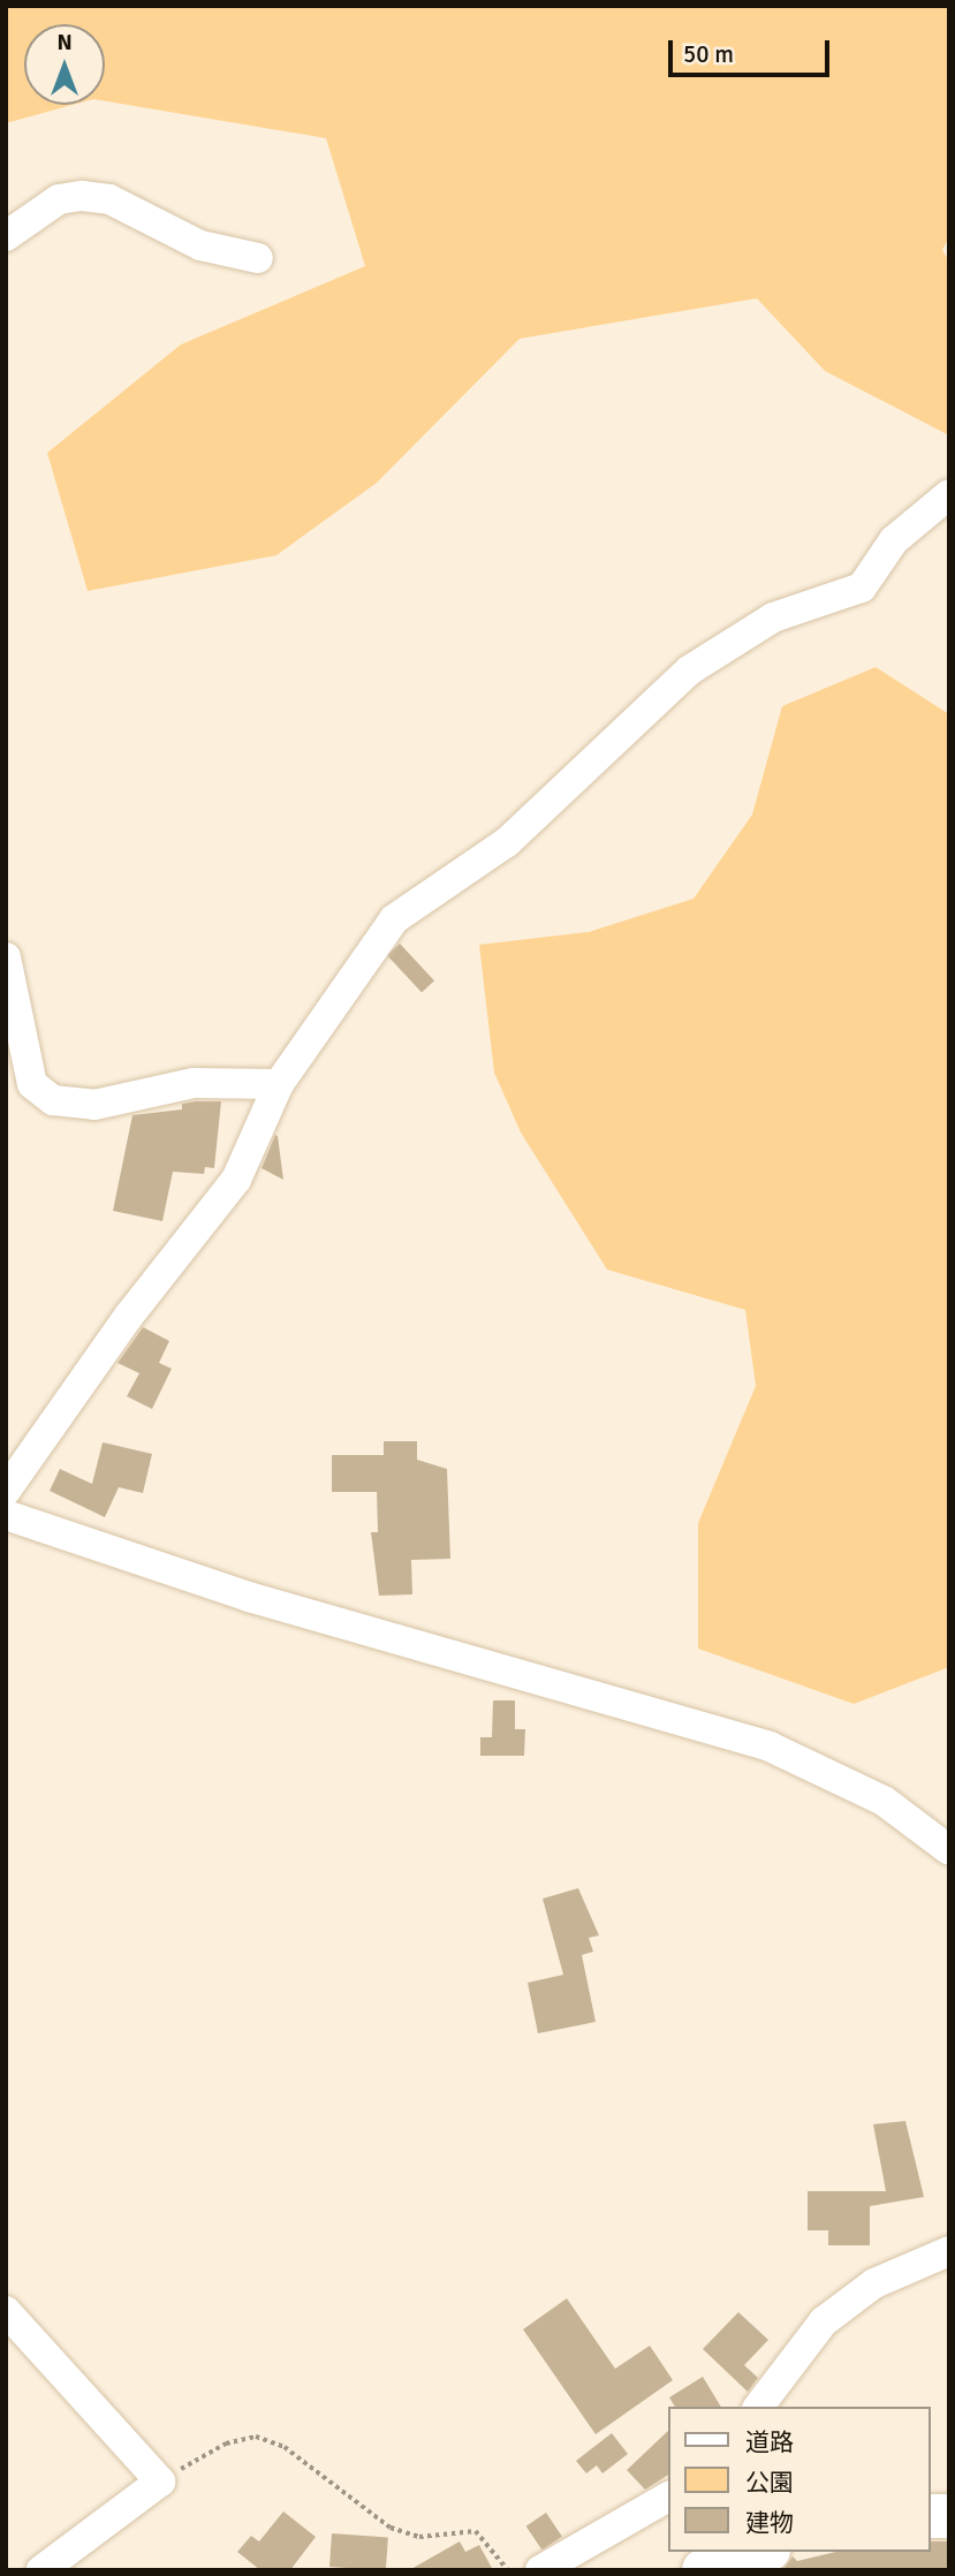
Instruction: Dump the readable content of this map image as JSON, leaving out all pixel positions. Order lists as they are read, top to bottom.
{
  "legend": ["道路", "公園", "建物"],
  "scale_bar": "50 m",
  "north": "top"
}
